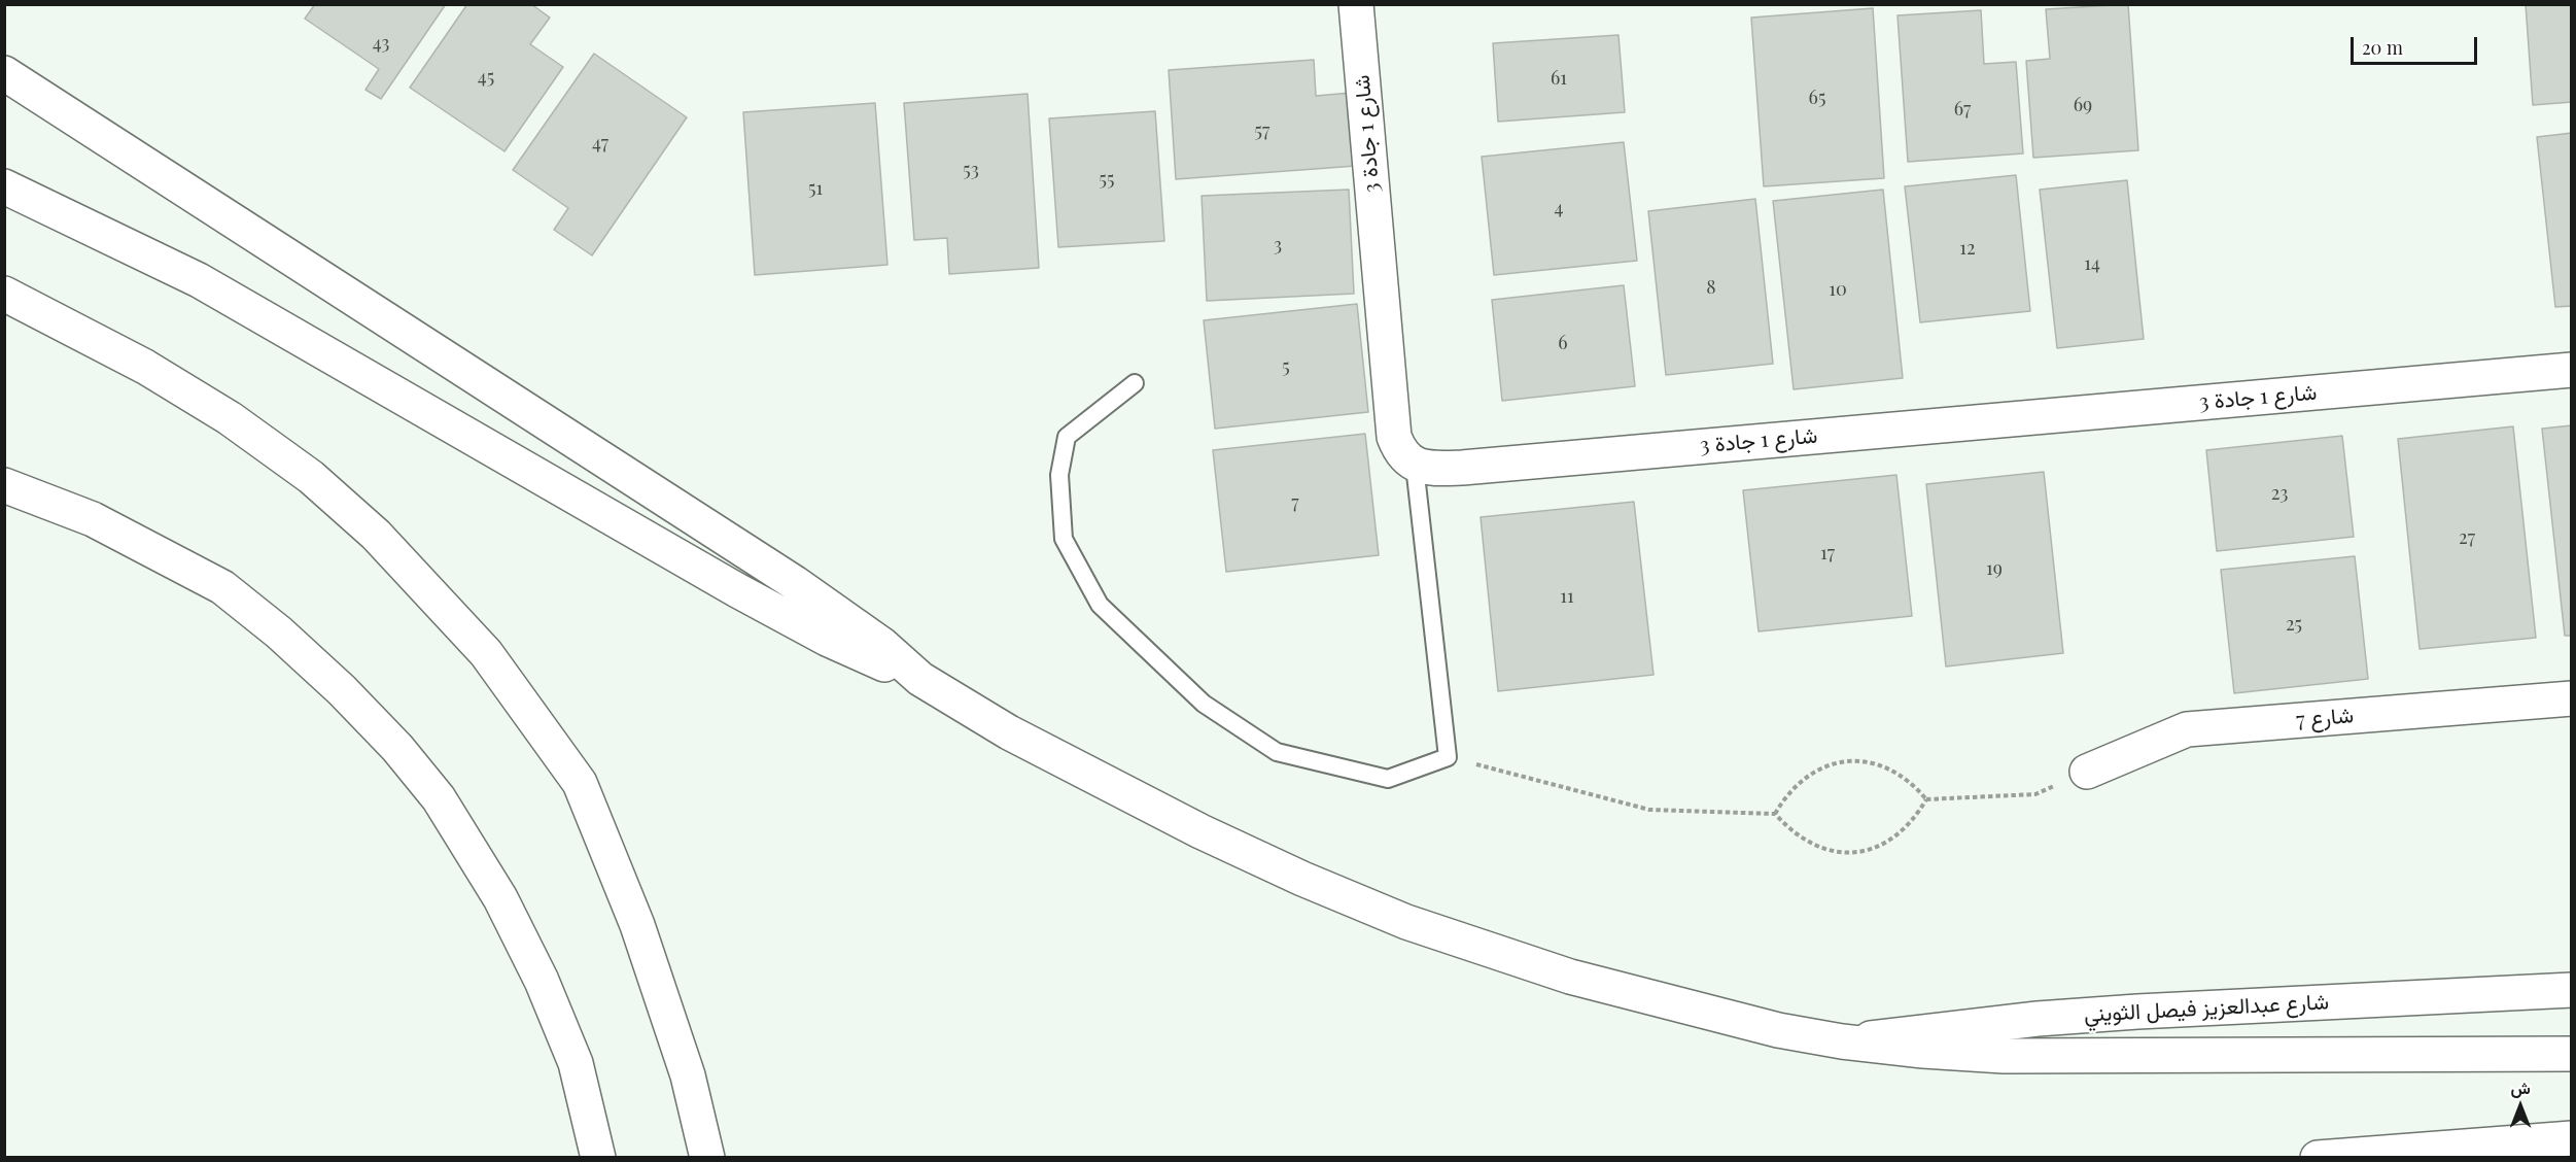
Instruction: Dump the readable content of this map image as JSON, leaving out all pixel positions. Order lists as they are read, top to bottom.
{
  "streets": {
    "main road": ["شارع 1 جادة 3", "شارع 7", "شارع عبدالعزيز فيصل الثويني"]
  },
  "house_numbers": [
    "43",
    "45",
    "61",
    "65",
    "69",
    "67",
    "57",
    "47",
    "53",
    "55",
    "51",
    "4",
    "3",
    "12",
    "14",
    "8",
    "10",
    "6",
    "5",
    "23",
    "7",
    "27",
    "17",
    "19",
    "11",
    "25"
  ],
  "scale_bar": "20 m",
  "north": "top"
}
